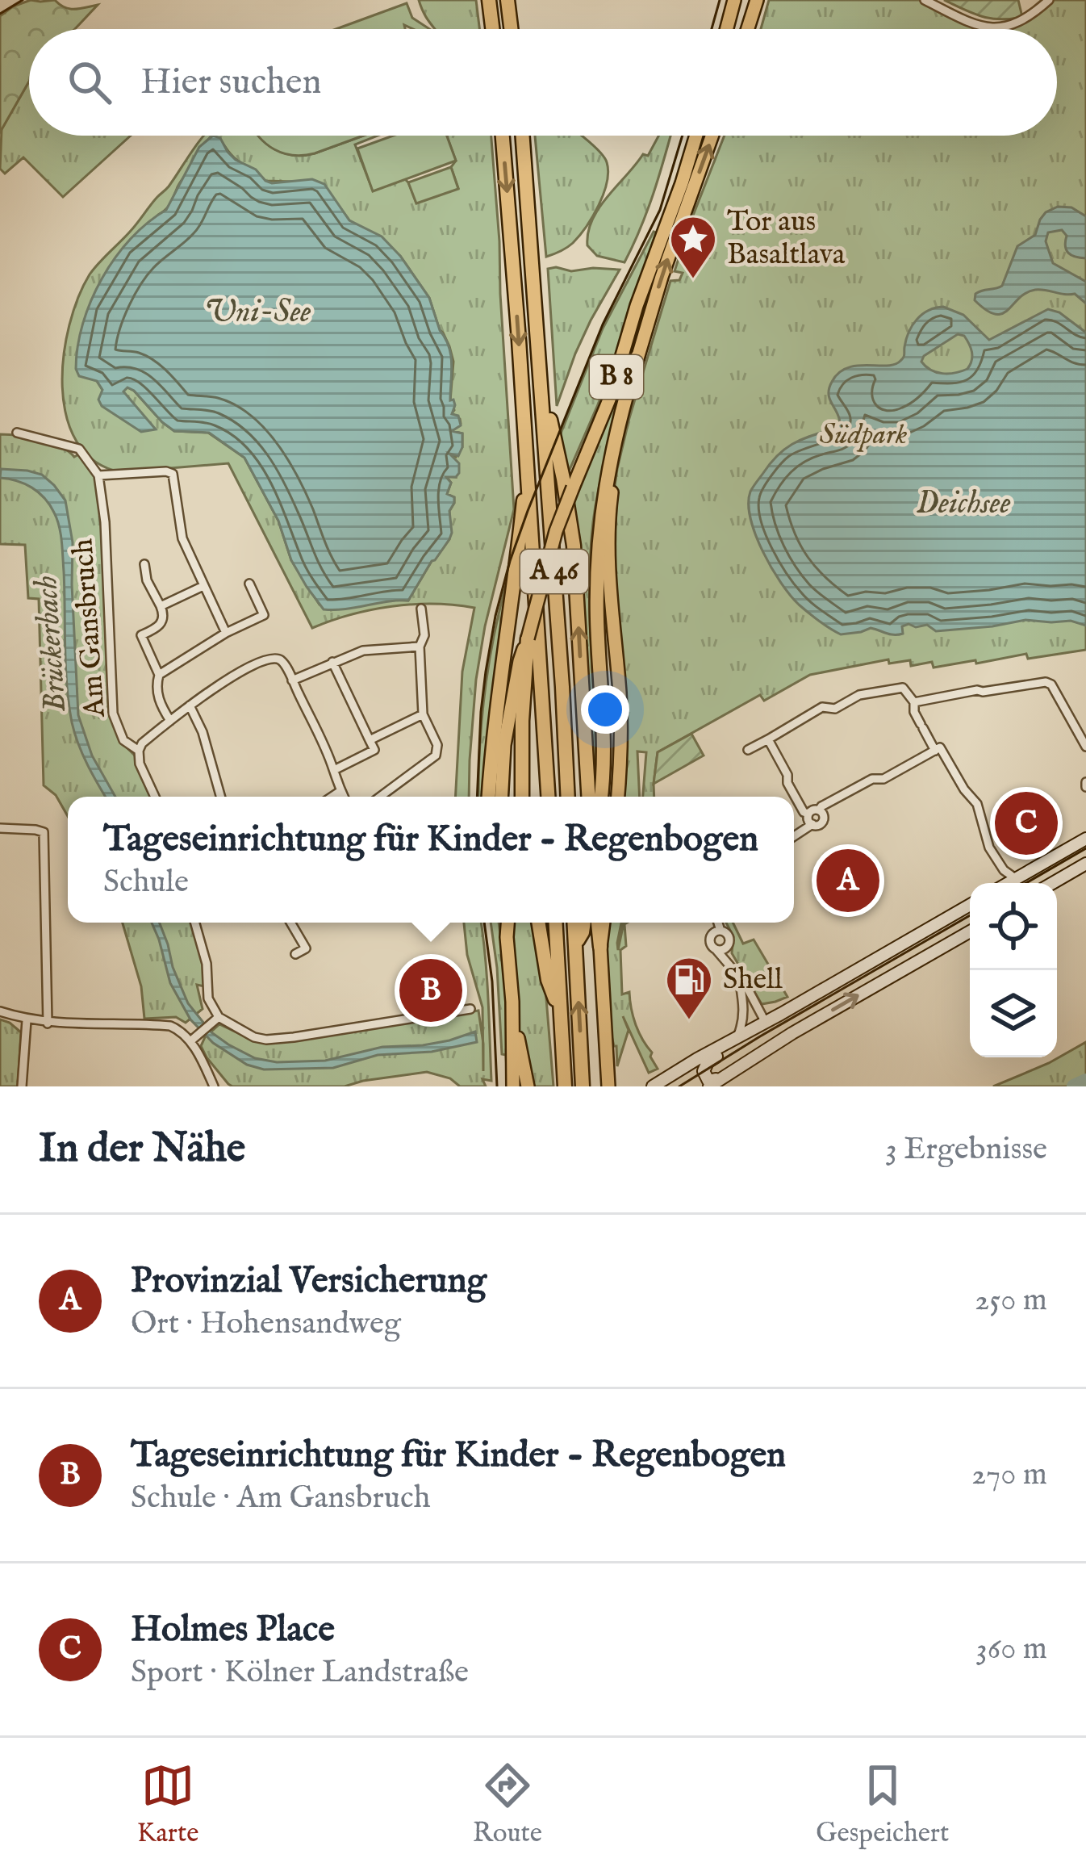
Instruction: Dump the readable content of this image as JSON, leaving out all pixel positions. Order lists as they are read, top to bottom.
{
  "streets": {
    "highway": ["A 46"],
    "main road": ["B 8"],
    "street": ["Am Gansbruch"]
  },
  "water": ["Uni-See", "Deichsee", "Brückerbach"],
  "parks": ["Südpark"],
  "places": {
    "place": ["Tor aus Basaltlava"],
    "fuel station": ["Shell"]
  },
  "page": {
    "search": "Hier suchen",
    "pins": ["C", "A", "B"],
    "popup": ["Tageseinrichtung für Kinder - Regenbogen", "Schule"],
    "heading": ["In der Nähe", "3 Ergebnisse"],
    "list": [
      {
        "mark": "A",
        "name": "Provinzial Versicherung",
        "note": "Ort · Hohensandweg",
        "value": "250 m"
      },
      {
        "mark": "B",
        "name": "Tageseinrichtung für Kinder - Regenbogen",
        "note": "Schule · Am Gansbruch",
        "value": "270 m"
      },
      {
        "mark": "C",
        "name": "Holmes Place",
        "note": "Sport · Kölner Landstraße",
        "value": "360 m"
      }
    ],
    "nav": ["Karte", "Route", "Gespeichert"]
  }
}
